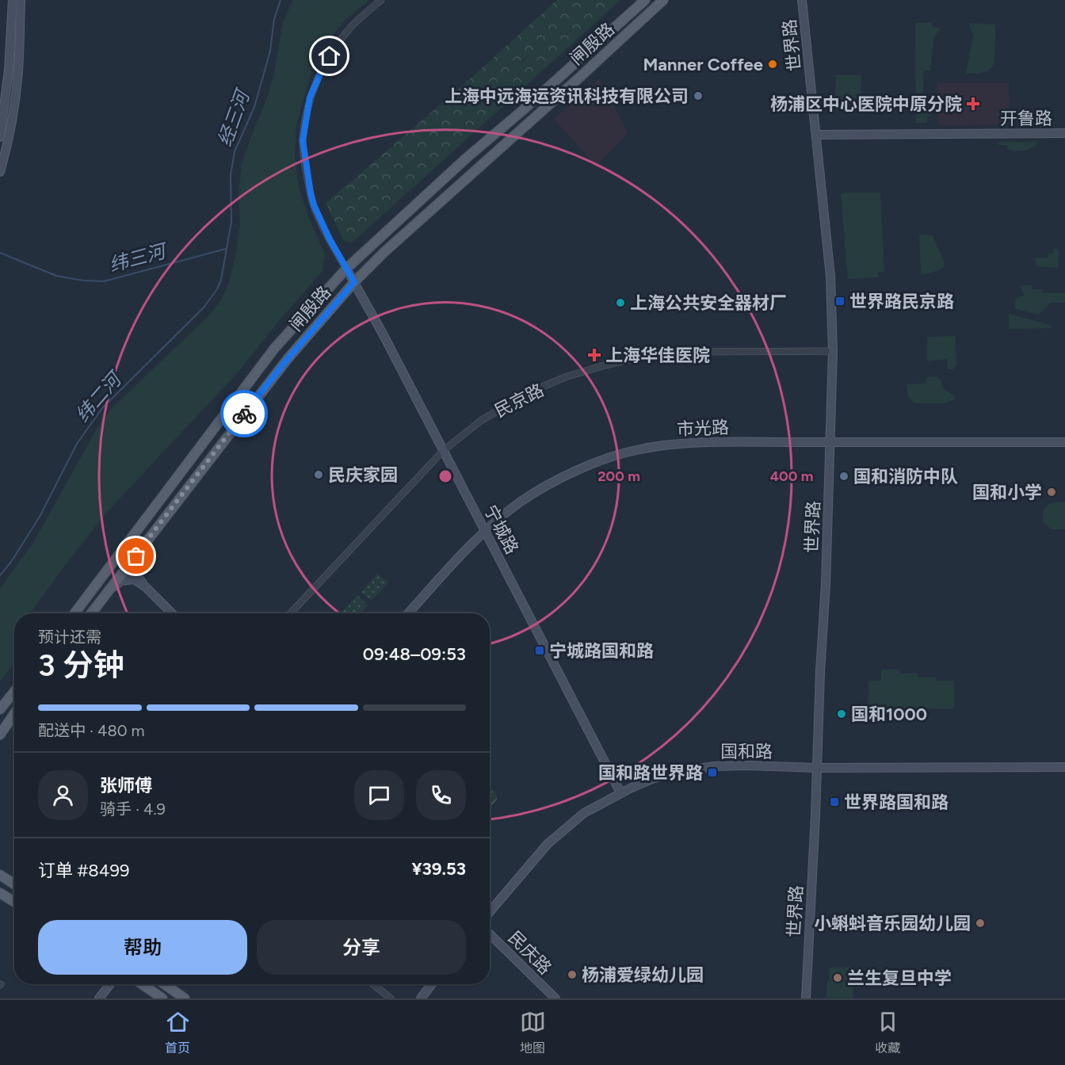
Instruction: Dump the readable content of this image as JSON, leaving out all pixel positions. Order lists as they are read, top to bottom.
{
  "streets": {
    "main road": ["闸殷路"],
    "street": [
      "世界路",
      "开鲁路",
      "民京路",
      "市光路",
      "宁城路",
      "国和路",
      "民庆路"
    ]
  },
  "crossings": [
    ["闸殷路", "宁城路"],
    ["世界路", "开鲁路"],
    ["世界路", "民京路"],
    ["世界路", "市光路"],
    ["世界路", "国和路"],
    ["民京路", "宁城路"],
    ["市光路", "宁城路"],
    ["宁城路", "国和路"]
  ],
  "water": ["经三河", "纬三河", "纬二河"],
  "places": {
    "other": [
      "Manner Coffee",
      "上海中远海运资讯科技有限公司",
      "上海公共安全器材厂",
      "民庆家园",
      "国和消防中队",
      "国和小学",
      "国和1000",
      "小蝌蚪音乐园幼儿园",
      "杨浦爱绿幼儿园",
      "兰生复旦中学"
    ],
    "health": ["杨浦区中心医院中原分院", "上海华佳医院"],
    "transit": [
      "世界路民京路",
      "宁城路国和路",
      "国和路世界路",
      "世界路国和路"
    ]
  },
  "page": {
    "heading": ["3 分钟", "预计还需", "09:48–09:53"],
    "panel": [
      "张师傅",
      "骑手 · 4.9",
      "订单 #8499",
      "¥39.53"
    ],
    "bar": "配送中 · 480 m",
    "buttons": ["帮助", "分享"],
    "tabs": ["首页", "地图", "收藏"]
  },
  "rings": ["200 m", "400 m"]
}
